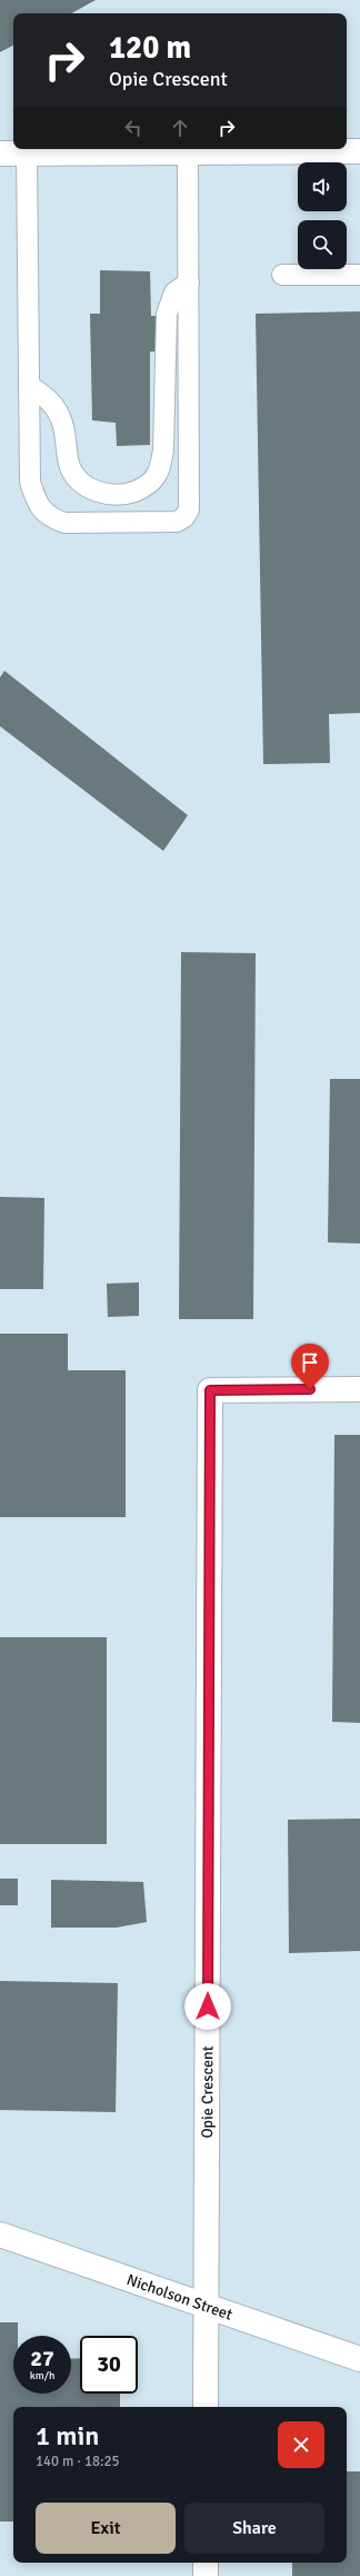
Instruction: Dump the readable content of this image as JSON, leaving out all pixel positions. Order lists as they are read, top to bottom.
{
  "streets": {
    "street": ["Opie Crescent", "Nicholson Street"]
  },
  "crossings": [
    ["Opie Crescent", "Nicholson Street"]
  ],
  "page": {
    "turn": ["120 m", "Opie Crescent"],
    "speed": "27 km/h",
    "limit": "30",
    "heading": ["1 min", "140 m · 18:25"],
    "buttons": ["Exit", "Share"]
  }
}
